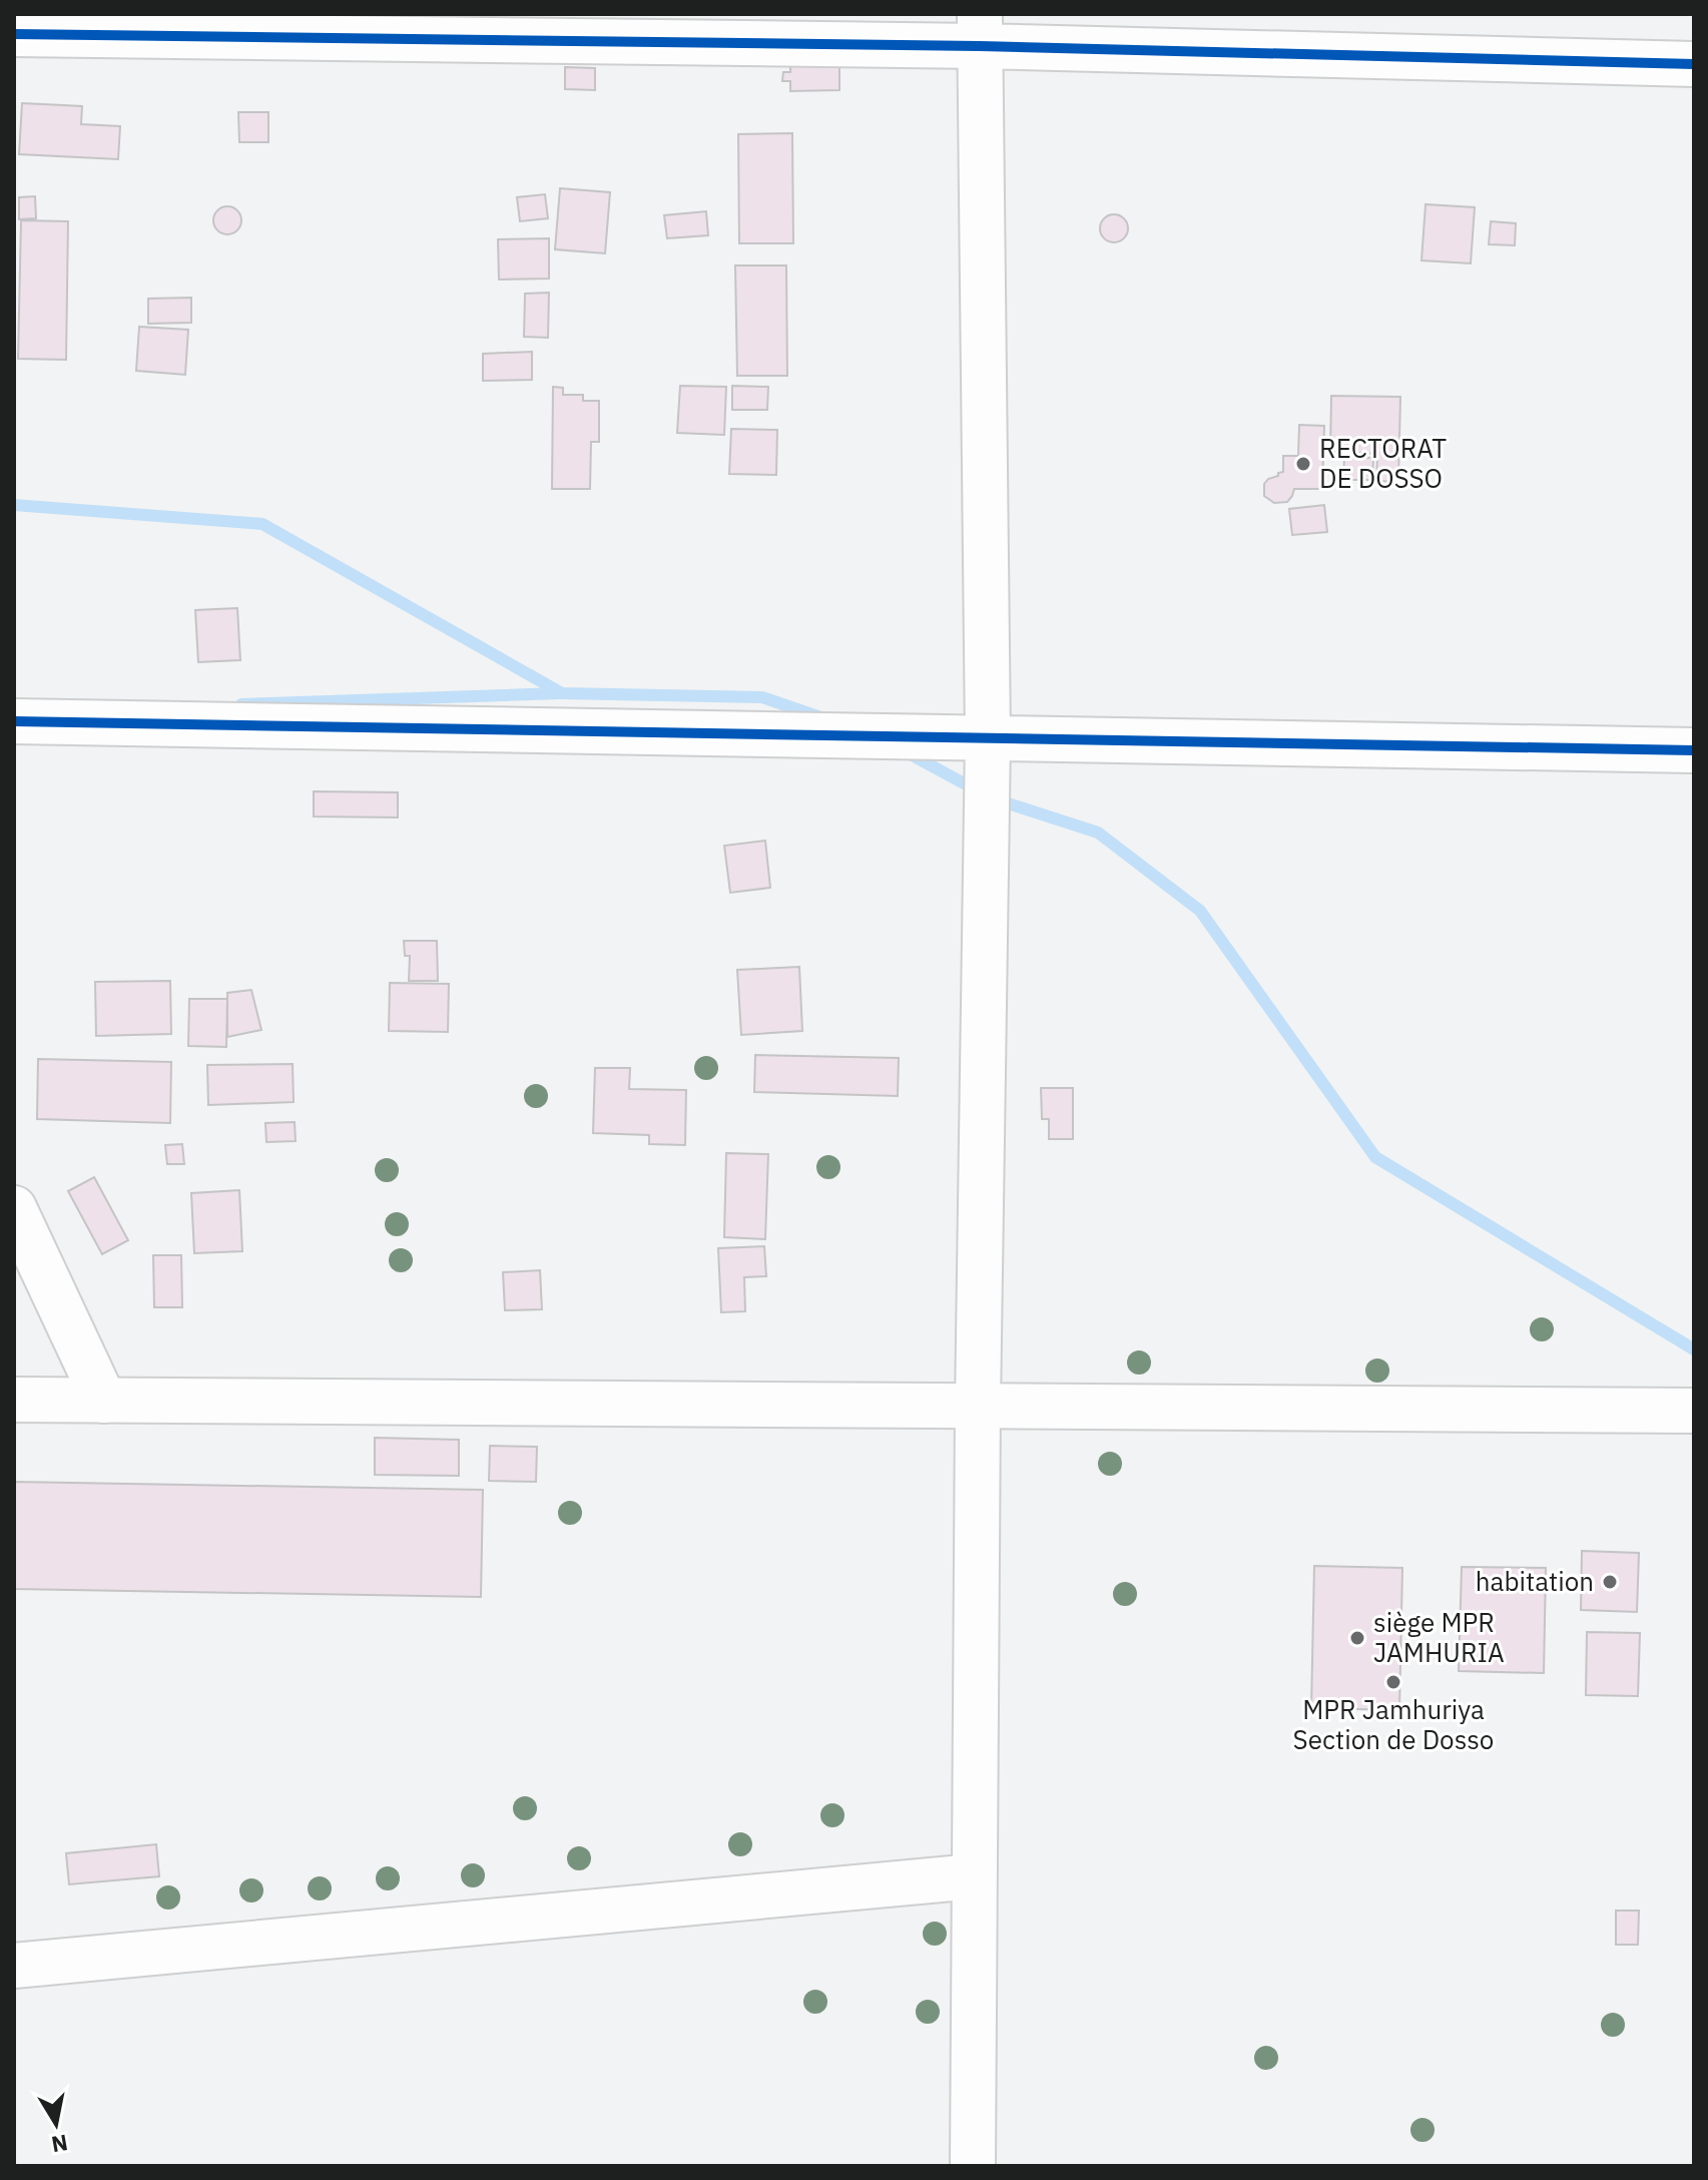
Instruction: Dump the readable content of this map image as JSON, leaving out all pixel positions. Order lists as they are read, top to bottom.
{
  "places": [
    "RECTORAT DE DOSSO",
    "habitation",
    "siège MPR JAMHURIA",
    "MPR Jamhuriya Section de Dosso"
  ],
  "north": "bottom"
}
